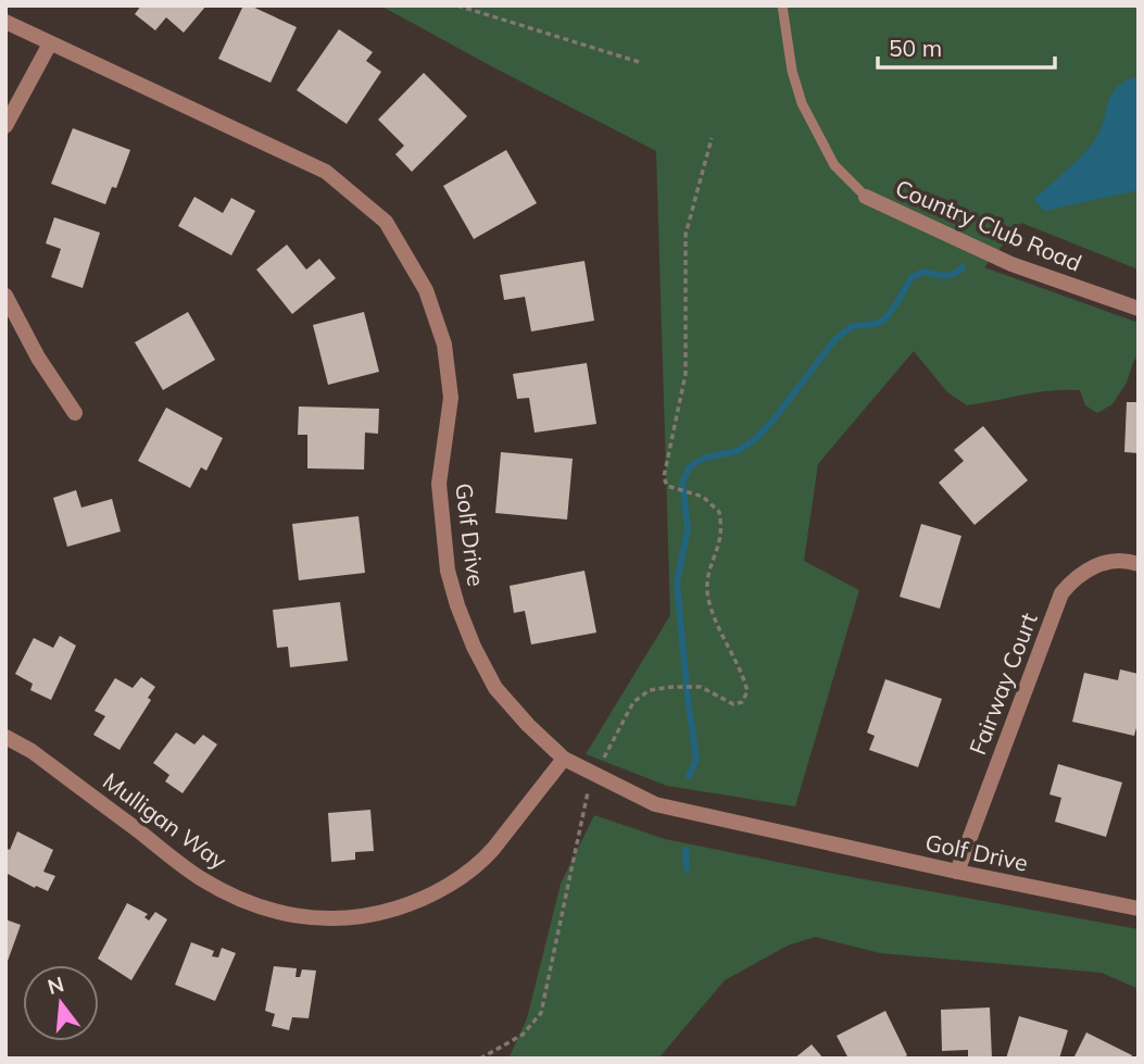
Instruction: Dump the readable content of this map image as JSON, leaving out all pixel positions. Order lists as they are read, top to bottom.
{
  "streets": {
    "street": [
      "Country Club Road",
      "Golf Drive",
      "Fairway Court",
      "Mulligan Way"
    ]
  },
  "crossings": [
    ["Golf Drive", "Fairway Court"],
    ["Golf Drive", "Mulligan Way"]
  ],
  "scale_bar": "50 m",
  "north": "top"
}
